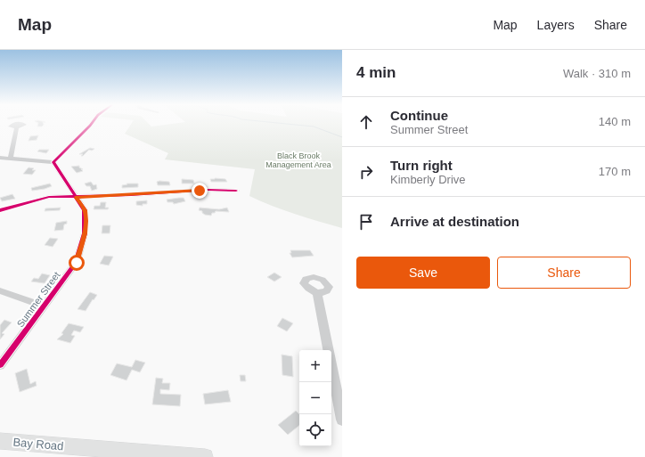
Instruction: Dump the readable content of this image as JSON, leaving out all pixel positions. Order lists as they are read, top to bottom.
{
  "streets": {
    "main road": ["Bay Road"],
    "street": ["Summer Street"]
  },
  "parks": ["Black Brook Management Area"],
  "page": {
    "header": "Map",
    "nav": ["Map", "Layers", "Share"],
    "heading": ["4 min", "Walk · 310 m"],
    "list": [
      ["Continue", "Summer Street", "140 m"],
      ["Turn right", "Kimberly Drive", "170 m"],
      "Arrive at destination"
    ],
    "buttons": ["Save", "Share"],
    "map_buttons": ["+", "−"]
  }
}
